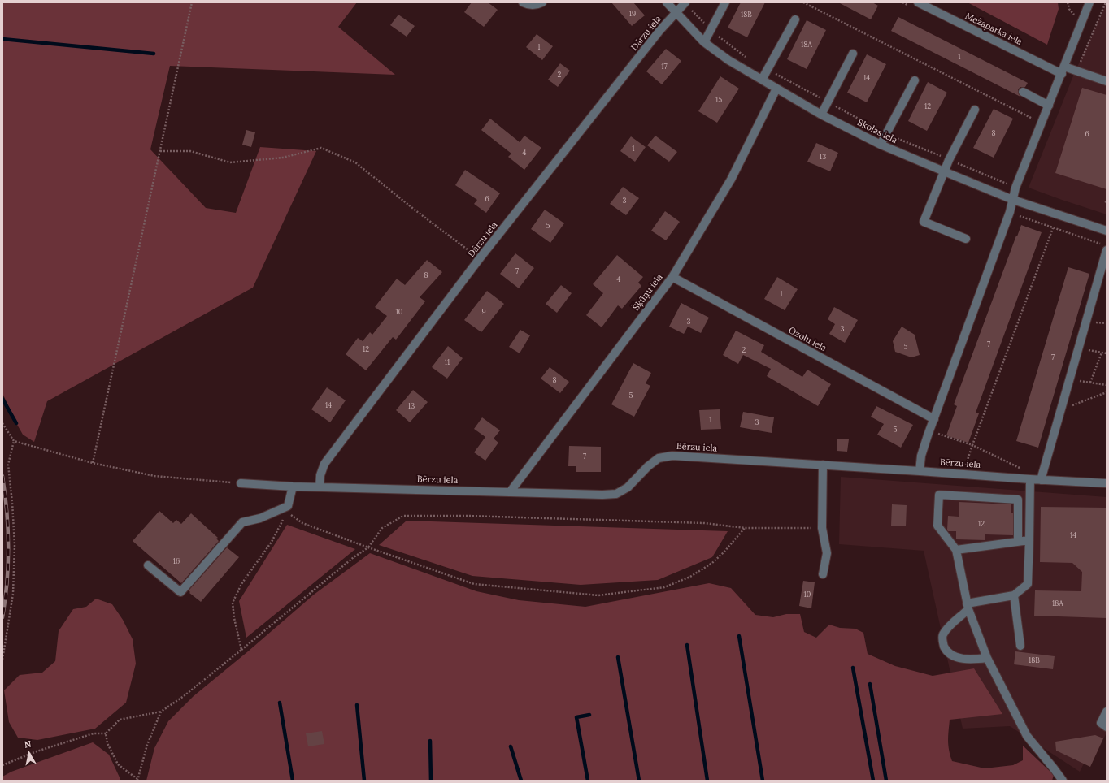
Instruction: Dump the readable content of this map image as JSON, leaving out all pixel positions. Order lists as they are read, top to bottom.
{
  "streets": {
    "street": [
      "Mežaparka iela",
      "Dārzu iela",
      "Skolas iela",
      "Šķūņu iela",
      "Ozolu iela",
      "Bērzu iela"
    ]
  },
  "crossings": [
    ["Dārzu iela", "Skolas iela"],
    ["Dārzu iela", "Bērzu iela"],
    ["Skolas iela", "Šķūņu iela"],
    ["Šķūņu iela", "Ozolu iela"],
    ["Šķūņu iela", "Bērzu iela"]
  ],
  "house_numbers": [
    "19",
    "18B",
    "18A",
    "1",
    "1",
    "17",
    "2",
    "14",
    "15",
    "12",
    "8",
    "6",
    "1",
    "4",
    "13",
    "6",
    "3",
    "5",
    "7",
    "8",
    "4",
    "1",
    "10",
    "9",
    "3",
    "3",
    "7",
    "5",
    "12",
    "2",
    "7",
    "11",
    "8",
    "5",
    "14",
    "13",
    "1",
    "3",
    "5",
    "7",
    "12",
    "14",
    "16",
    "10",
    "18A",
    "18B"
  ],
  "north": "top"
}
